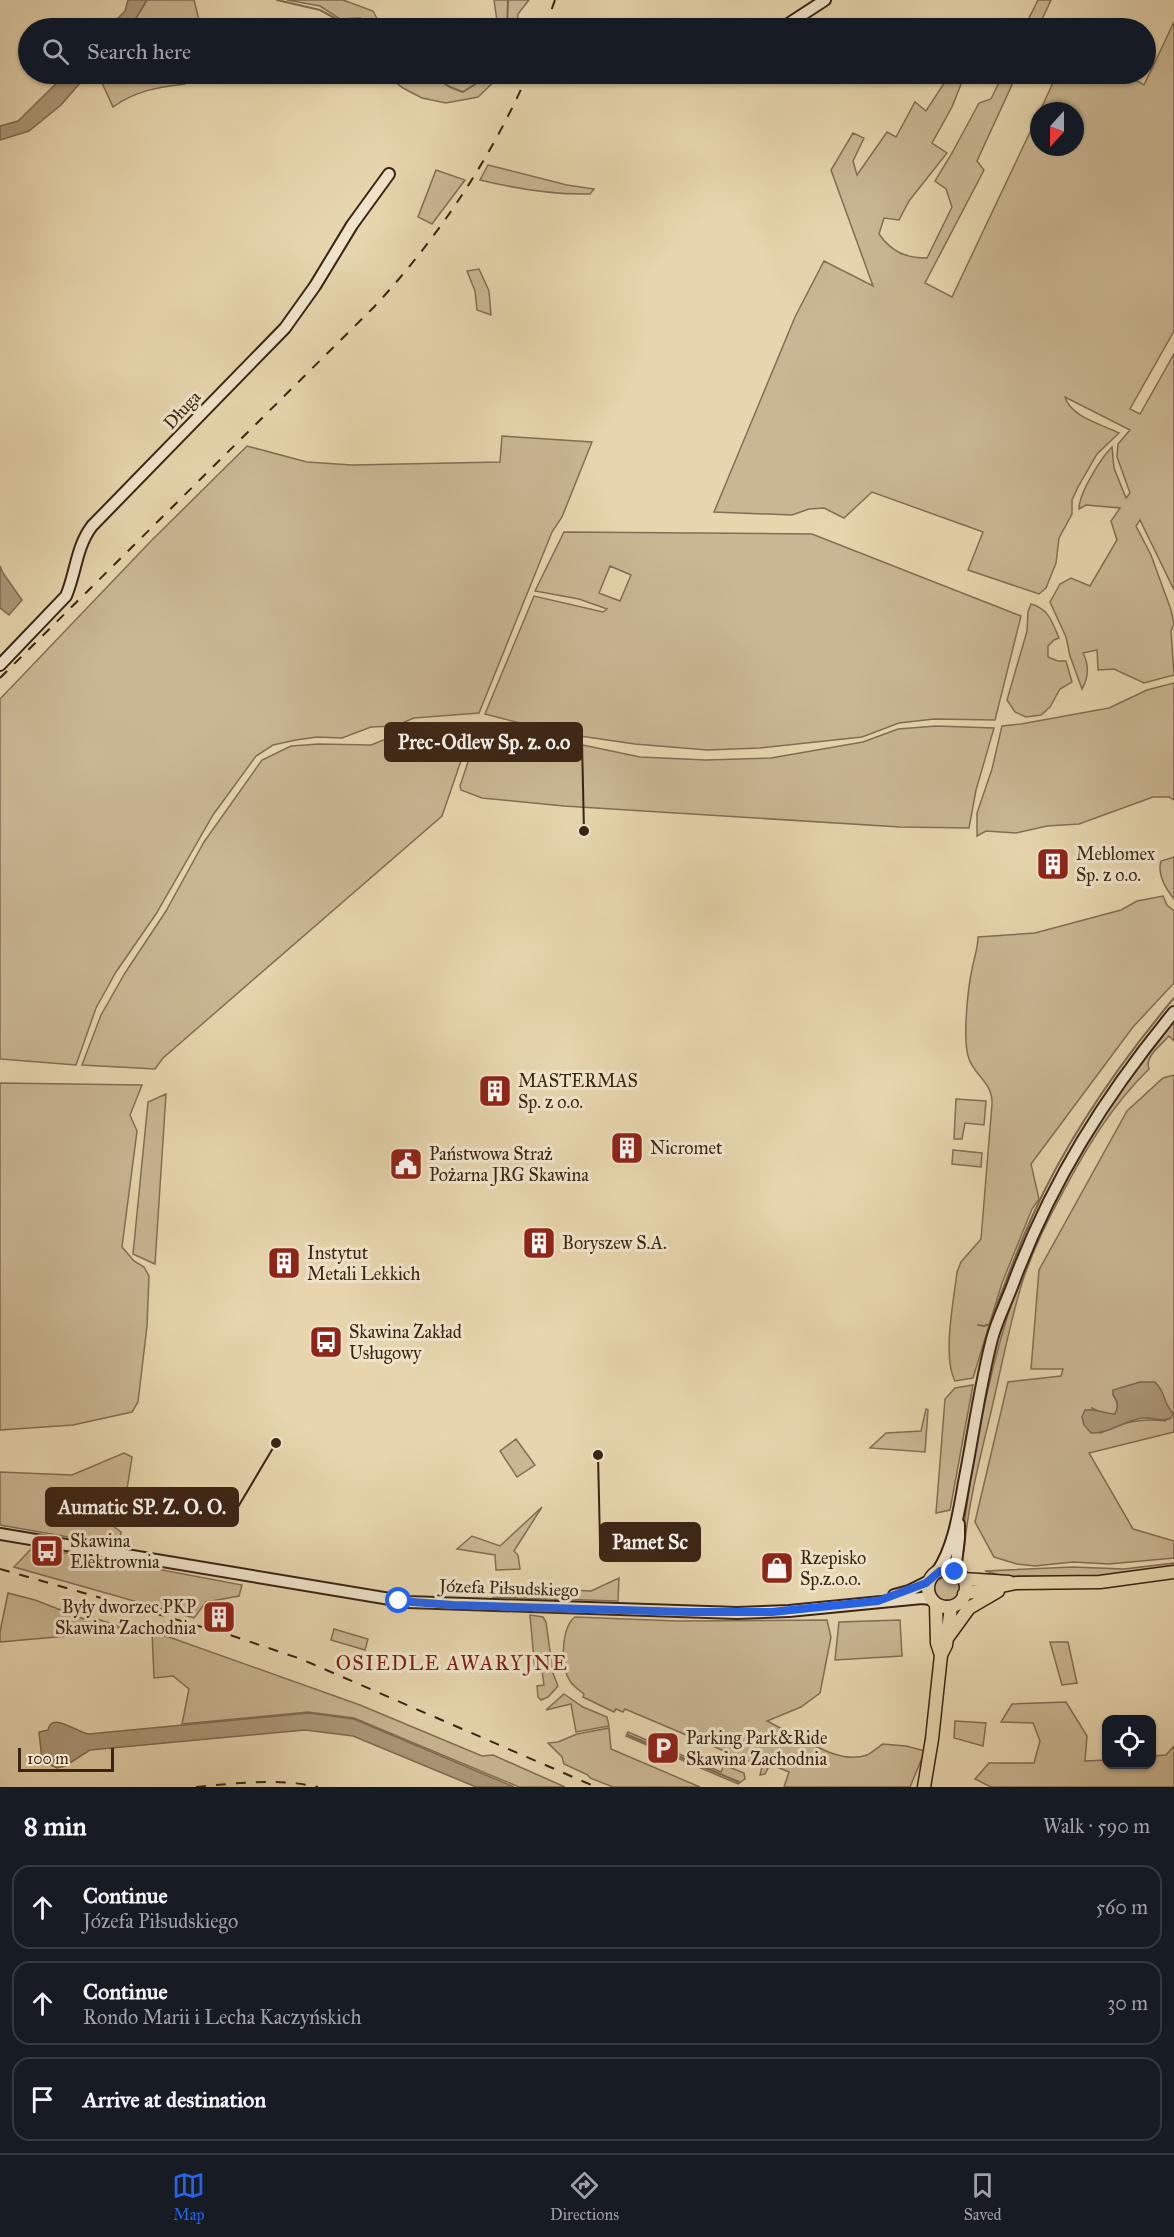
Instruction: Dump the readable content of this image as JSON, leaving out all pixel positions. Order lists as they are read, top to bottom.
{
  "streets": {
    "main road": ["Długa", "Józefa Piłsudskiego"]
  },
  "districts": ["OSIEDLE AWARYJNE"],
  "places": {
    "other": ["Prec-Odlew Sp. z. o.o", "Aumatic SP. Z. O. O.", "Pamet Sc"],
    "building": [
      "Meblomex Sp. z o.o.",
      "MASTERMAS Sp. z o.o.",
      "Nicromet",
      "Boryszew S.A.",
      "Instytut Metali Lekkich",
      "Były dworzec PKP Skawina Zachodnia"
    ],
    "public building": ["Państwowa Straż Pożarna JRG Skawina"],
    "bus stop": ["Skawina Zakład Usługowy", "Skawina Elektrownia"],
    "shop": ["Rzepisko Sp.z.o.o."],
    "parking": ["Parking Park&Ride Skawina Zachodnia"]
  },
  "scale_bar": "100 m",
  "north": "bottom",
  "page": {
    "search": "Search here",
    "scale": "100 m",
    "heading": ["8 min", "Walk · 590 m"],
    "list": [
      ["Continue", "Józefa Piłsudskiego", "560 m"],
      ["Continue", "Rondo Marii i Lecha Kaczyńskich", "30 m"],
      "Arrive at destination"
    ],
    "nav": ["Map", "Directions", "Saved"]
  }
}
